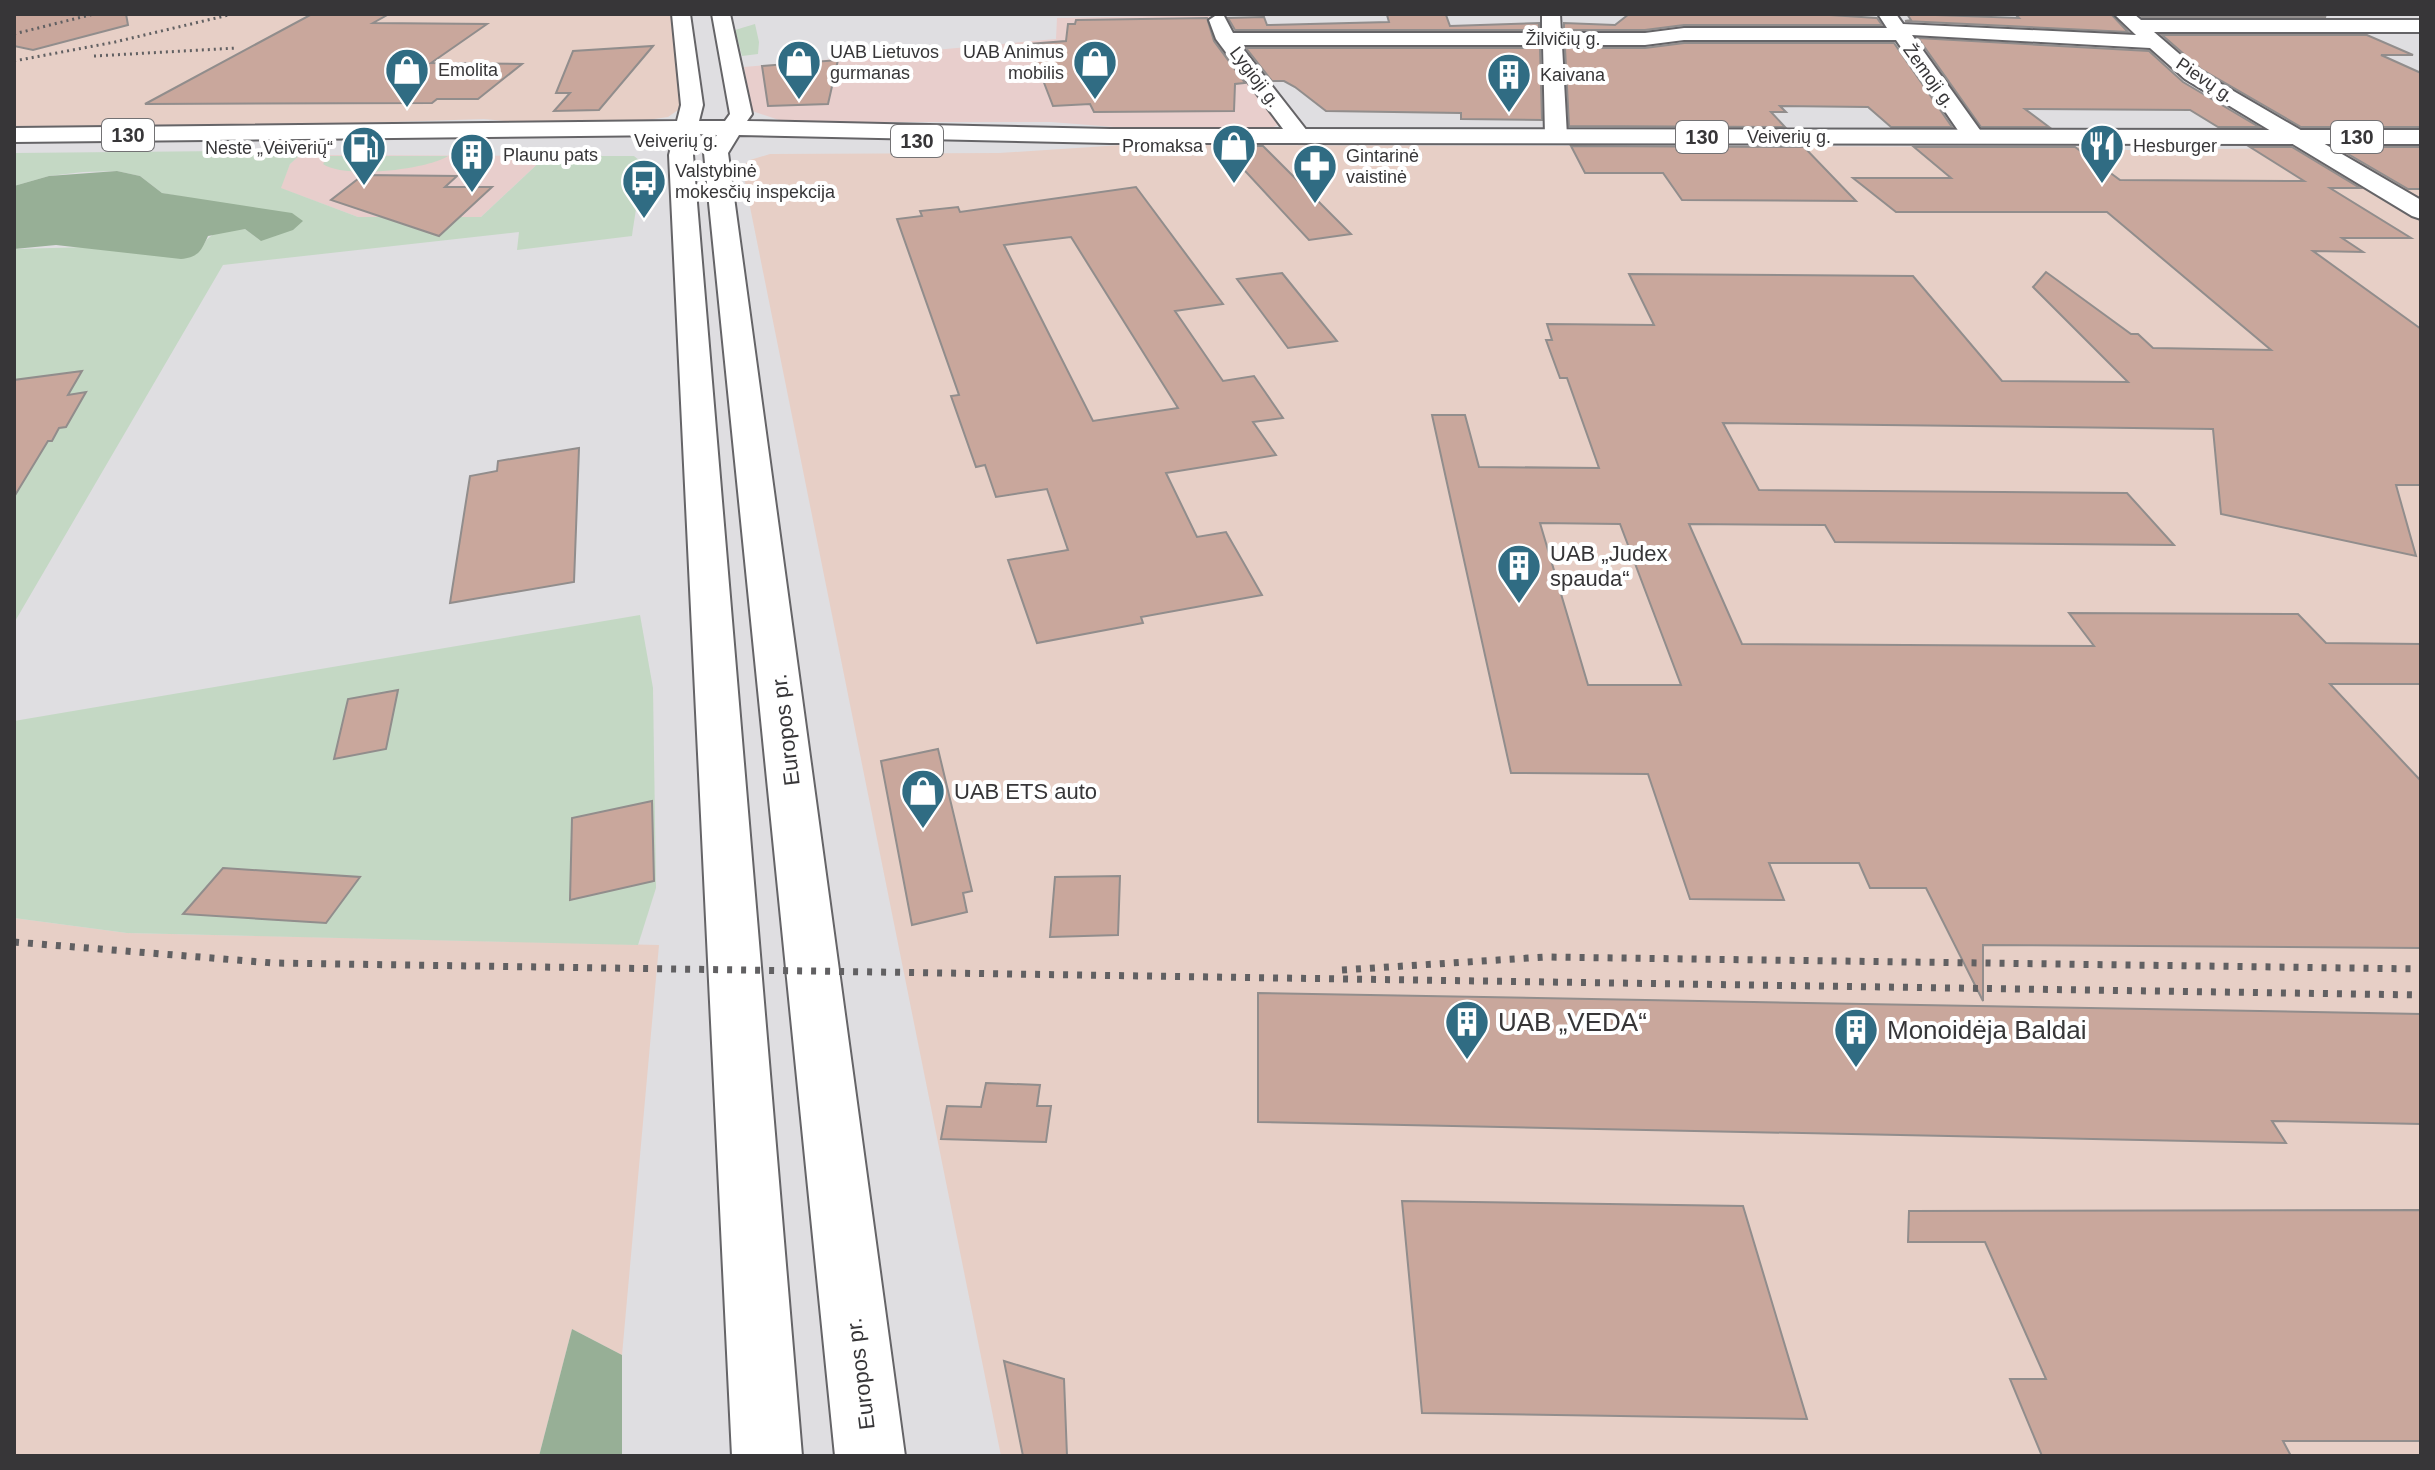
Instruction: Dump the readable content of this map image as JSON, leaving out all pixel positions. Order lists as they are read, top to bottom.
{
  "streets": {
    "main road": [
      "Žilvičių g.",
      "Žemoji g.",
      "Lygioji g.",
      "Pievų g.",
      "130",
      "Veiverių g.",
      "Europos pr."
    ]
  },
  "crossings": [
    ["Žilvičių g.", "Žemoji g."],
    ["Žilvičių g.", "Lygioji g."],
    ["Žilvičių g.", "Pievų g."],
    ["Žemoji g.", "Veiverių g."],
    ["Lygioji g.", "Veiverių g."],
    ["Pievų g.", "Veiverių g."],
    ["Veiverių g.", "Europos pr."]
  ],
  "places": {
    "shop": [
      "UAB Lietuvos gurmanas",
      "UAB Animus mobilis",
      "Emolita",
      "Promaksa",
      "UAB ETS auto"
    ],
    "building": [
      "Kaivana",
      "Plaunu pats",
      "UAB „Judex spauda“",
      "UAB „VEDA“",
      "Monoidėja Baldai"
    ],
    "restaurant": ["Hesburger"],
    "fuel station": ["Neste „Veiverių“"],
    "pharmacy": ["Gintarinė vaistinė"],
    "bus stop": ["Valstybinė mokesčių inspekcija"]
  }
}
